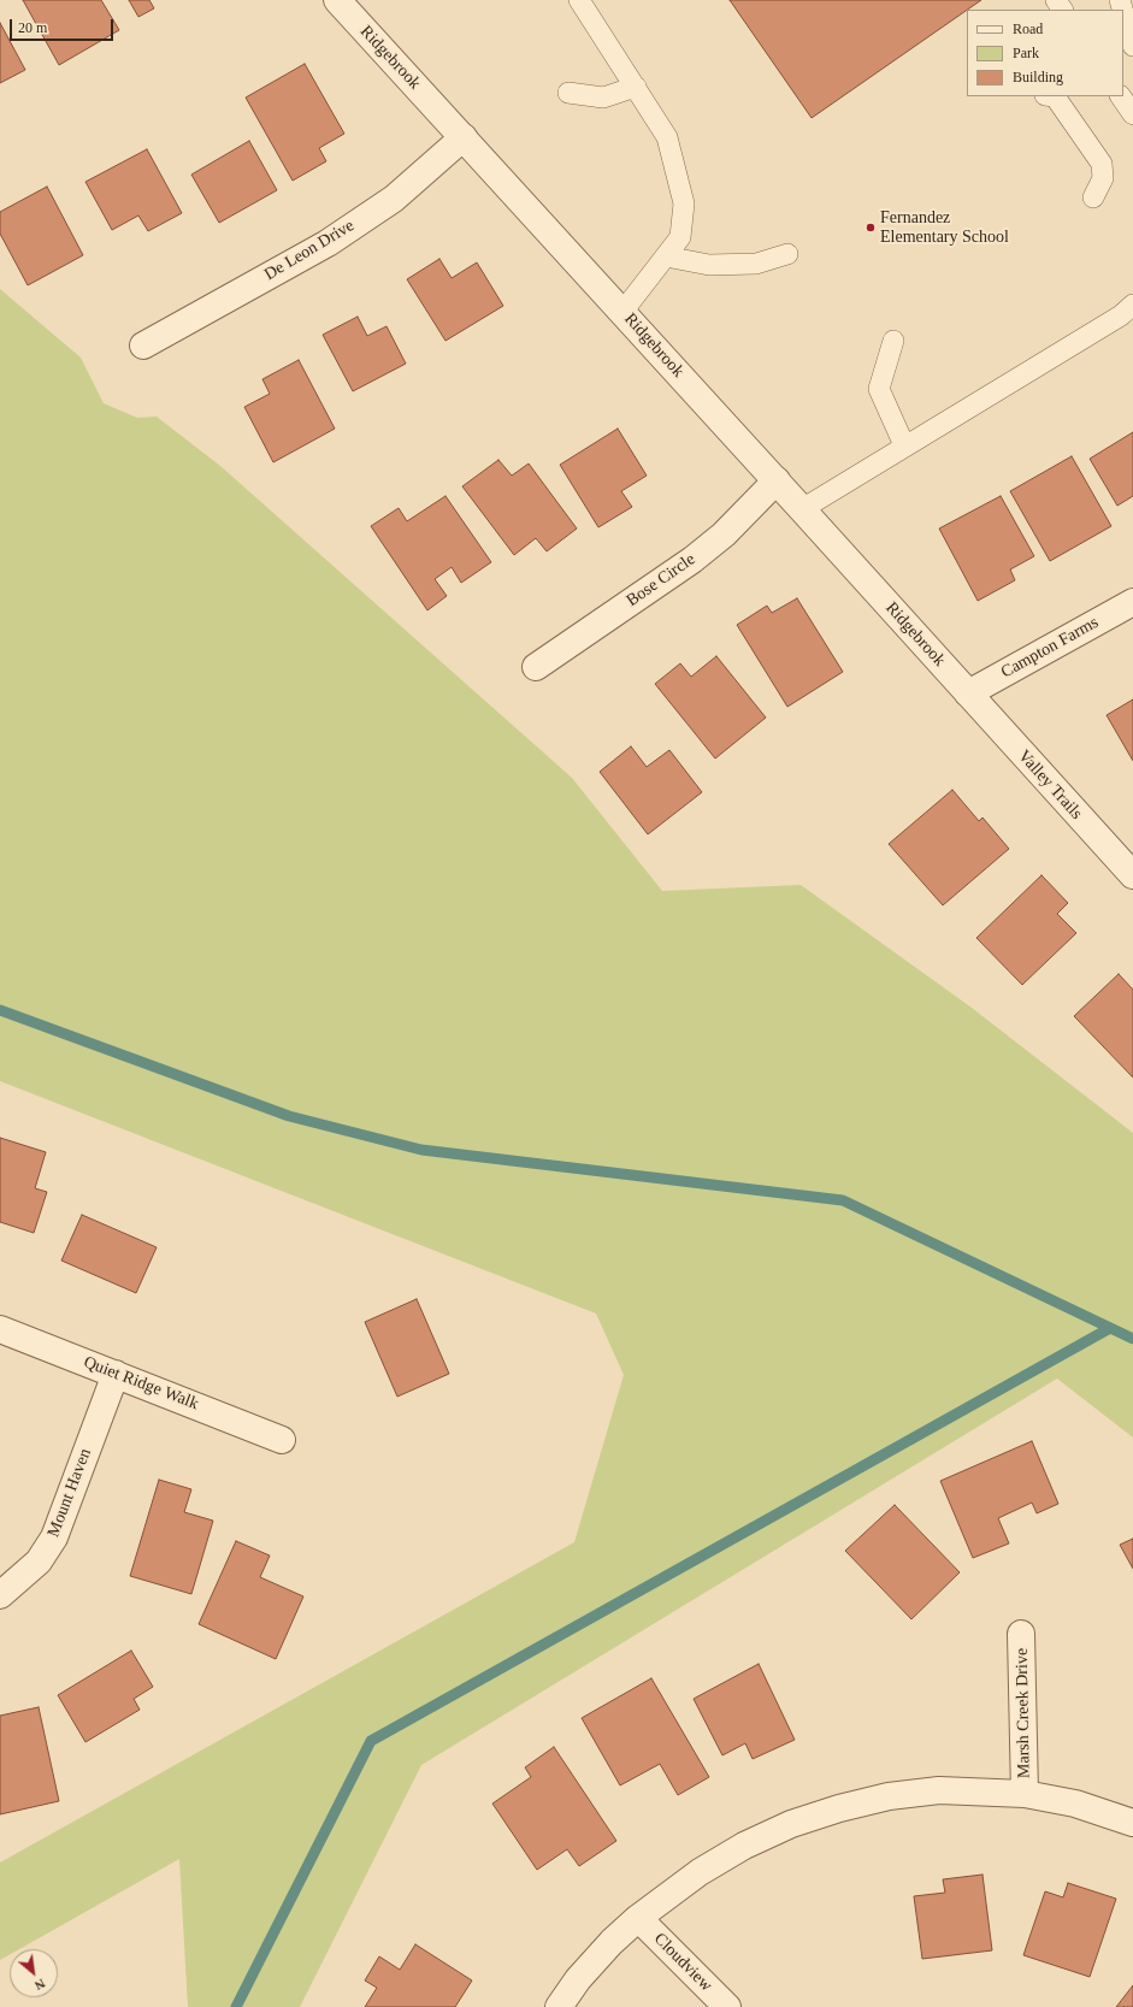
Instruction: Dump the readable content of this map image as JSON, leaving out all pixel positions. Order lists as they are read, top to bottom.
{
  "streets": {
    "street": [
      "Ridgebrook",
      "De Leon Drive",
      "Bose Circle",
      "Campton Farms",
      "Valley Trails",
      "Quiet Ridge Walk",
      "Mount Haven",
      "Marsh Creek Drive",
      "Cloudview"
    ]
  },
  "crossings": [
    ["Ridgebrook", "De Leon Drive"],
    ["Ridgebrook", "Bose Circle"],
    ["Ridgebrook", "Campton Farms"],
    ["Ridgebrook", "Valley Trails"],
    ["Campton Farms", "Valley Trails"],
    ["Quiet Ridge Walk", "Mount Haven"],
    ["Marsh Creek Drive", "Cloudview"]
  ],
  "places": ["Fernandez Elementary School"],
  "legend": ["Road", "Park", "Building"],
  "scale_bar": "20 m",
  "north": "bottom right"
}
